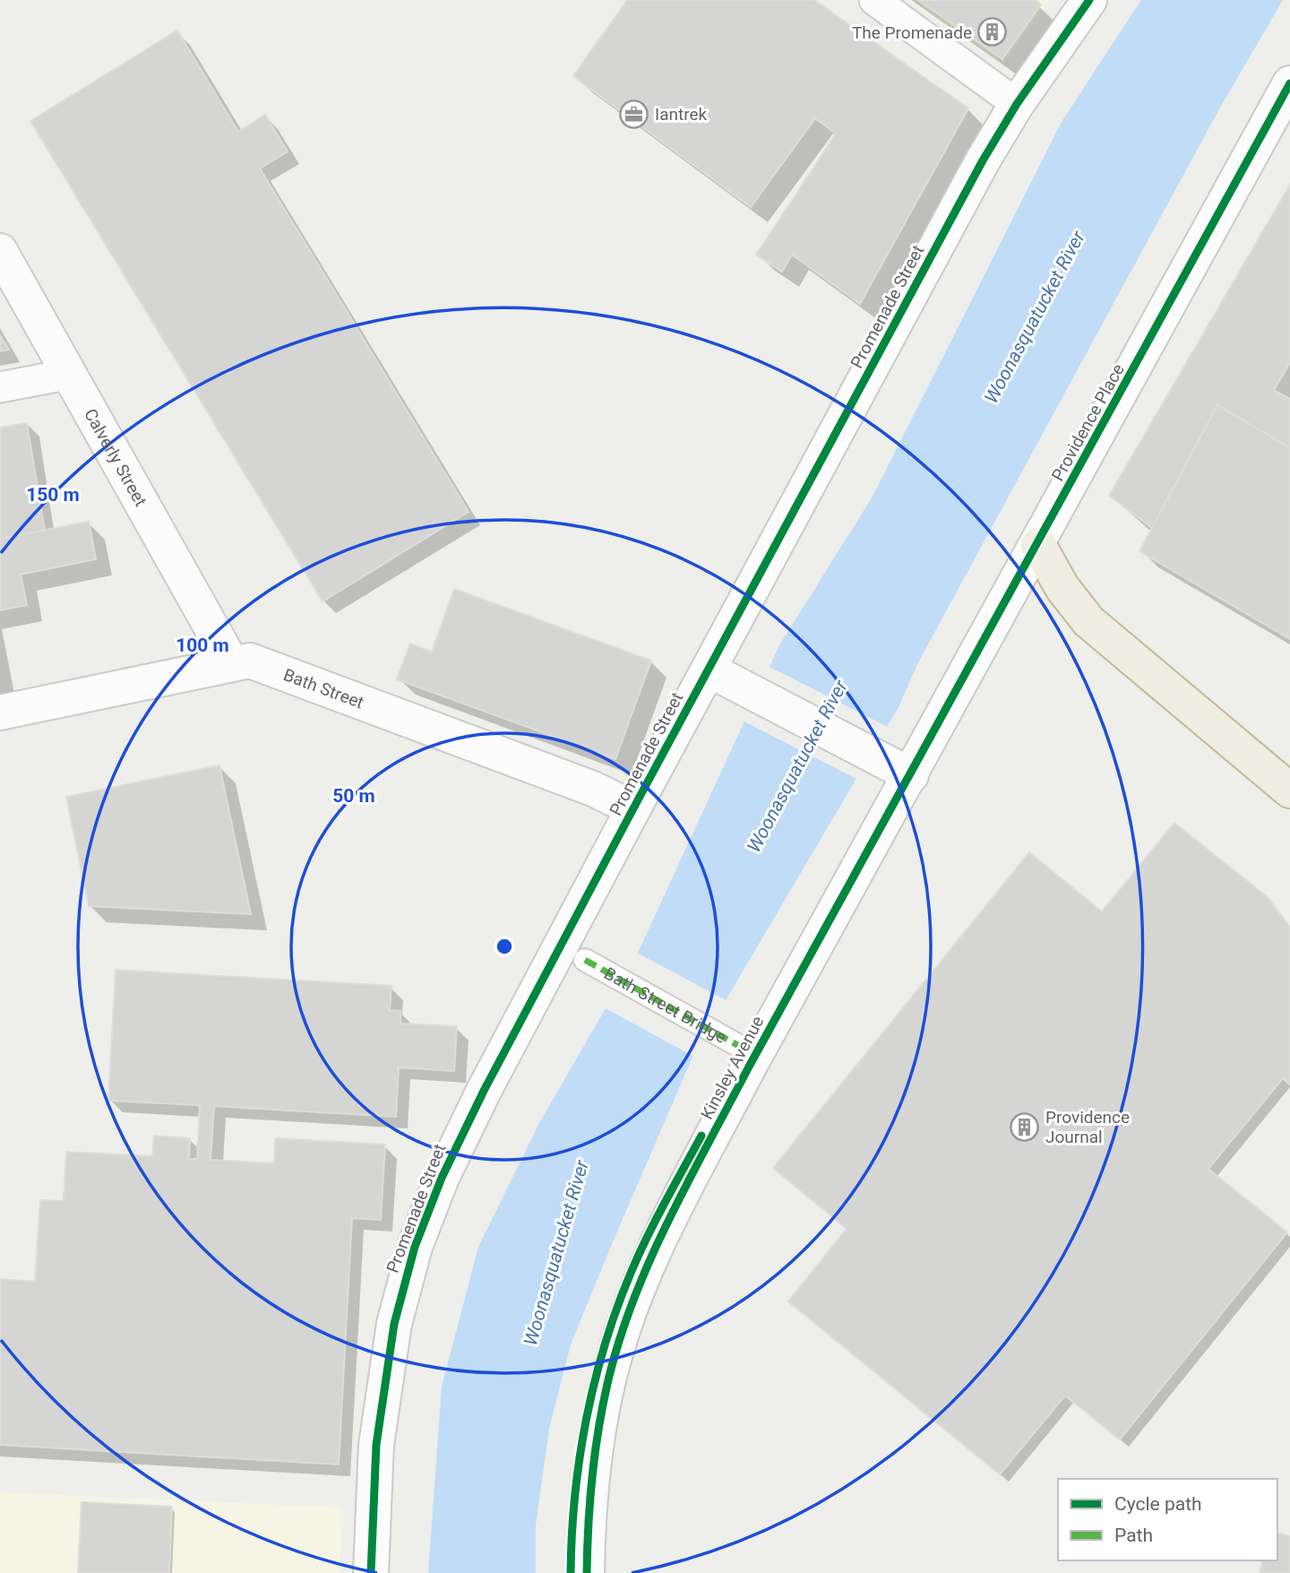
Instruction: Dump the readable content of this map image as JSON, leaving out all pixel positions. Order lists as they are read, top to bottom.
{
  "streets": {
    "main road": [
      "Promenade Street",
      "Providence Place",
      "Calverly Street",
      "Bath Street",
      "Kinsley Avenue"
    ],
    "street": ["Bath Street Bridge"]
  },
  "crossings": [
    ["Promenade Street", "Bath Street"],
    ["Providence Place", "Kinsley Avenue"],
    ["Calverly Street", "Bath Street"]
  ],
  "water": ["Woonasquatucket River"],
  "places": {
    "building": ["The Promenade", "Providence Journal"],
    "office": ["Iantrek"]
  },
  "legend": ["Cycle path", "Path"],
  "rings": ["150 m", "100 m", "50 m"]
}
